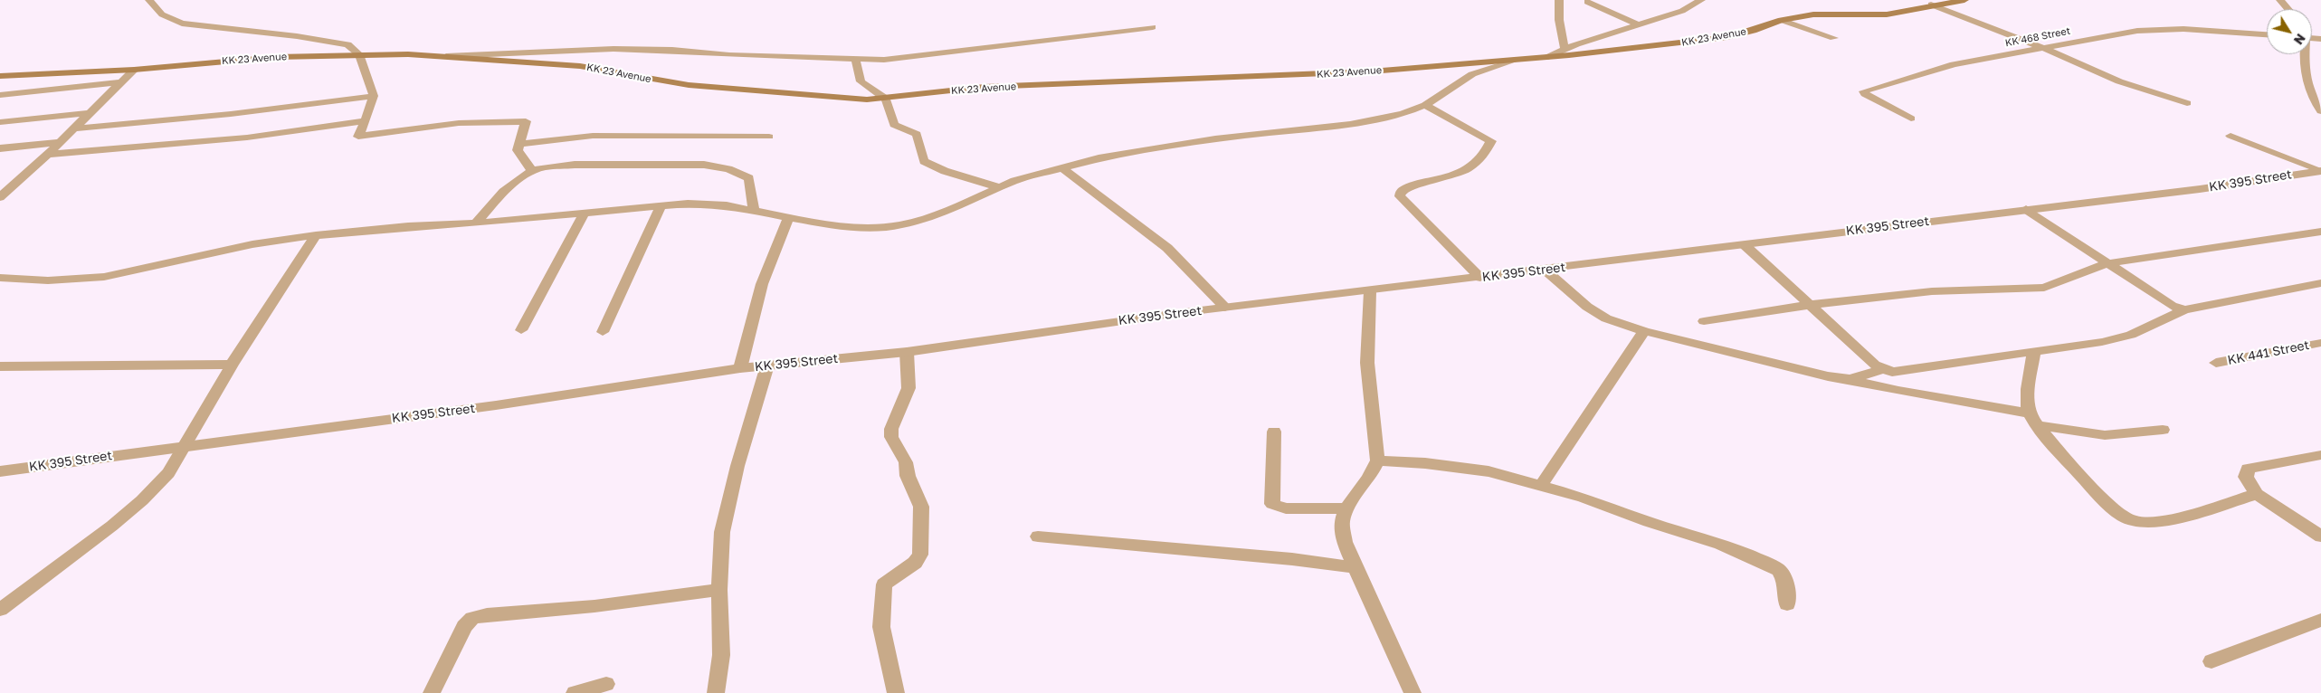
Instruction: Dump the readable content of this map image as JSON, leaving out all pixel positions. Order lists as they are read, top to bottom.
{
  "streets": {
    "main road": ["KK 23 Avenue"],
    "street": ["KK 468 Street", "KK 395 Street", "KK 441 Street"]
  },
  "north": "bottom right"
}
